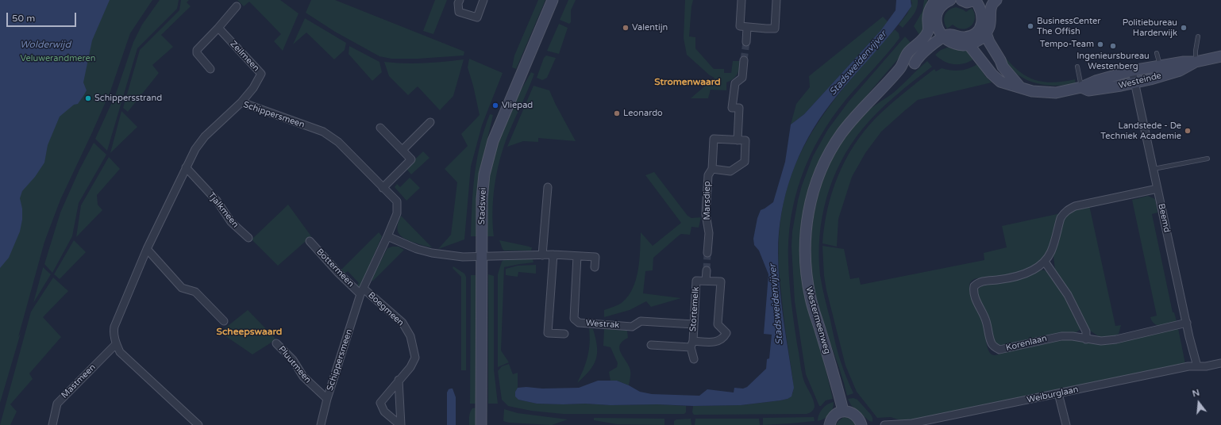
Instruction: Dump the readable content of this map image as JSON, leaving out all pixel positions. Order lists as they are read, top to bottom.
{
  "streets": {
    "street": [
      "Zeilmeen",
      "Westeinde",
      "Schippersmeen",
      "Marsdiep",
      "Stadswei",
      "Tjalkmeen",
      "Beemd",
      "Bottermeen",
      "Boegmeen",
      "Stortemelk",
      "Westermeenweg",
      "Westrak",
      "Korenlaan",
      "Pluutmeen",
      "Mastmeen",
      "Weiburglaan"
    ]
  },
  "crossings": [
    ["Zeilmeen", "Schippersmeen"],
    ["Westeinde", "Beemd"],
    ["Schippersmeen", "Tjalkmeen"],
    ["Schippersmeen", "Bottermeen"],
    ["Schippersmeen", "Boegmeen"],
    ["Schippersmeen", "Pluutmeen"],
    ["Schippersmeen", "Mastmeen"],
    ["Beemd", "Korenlaan"],
    ["Beemd", "Weiburglaan"],
    ["Bottermeen", "Boegmeen"],
    ["Stortemelk", "Westrak"]
  ],
  "districts": ["Stromenwaard", "Scheepswaard"],
  "water": ["Wolderwijd", "Stadsweidenvijver"],
  "parks": ["Veluwerandmeren"],
  "places": [
    "BusinessCenter The Offish",
    "Valentijn",
    "Politiebureau Harderwijk",
    "Tempo-Team",
    "Ingenieursbureau Westenberg",
    "Schippersstrand",
    "Vliepad",
    "Leonardo",
    "Landstede - De Techniek Academie"
  ],
  "scale_bar": "50 m",
  "north": "top"
}
